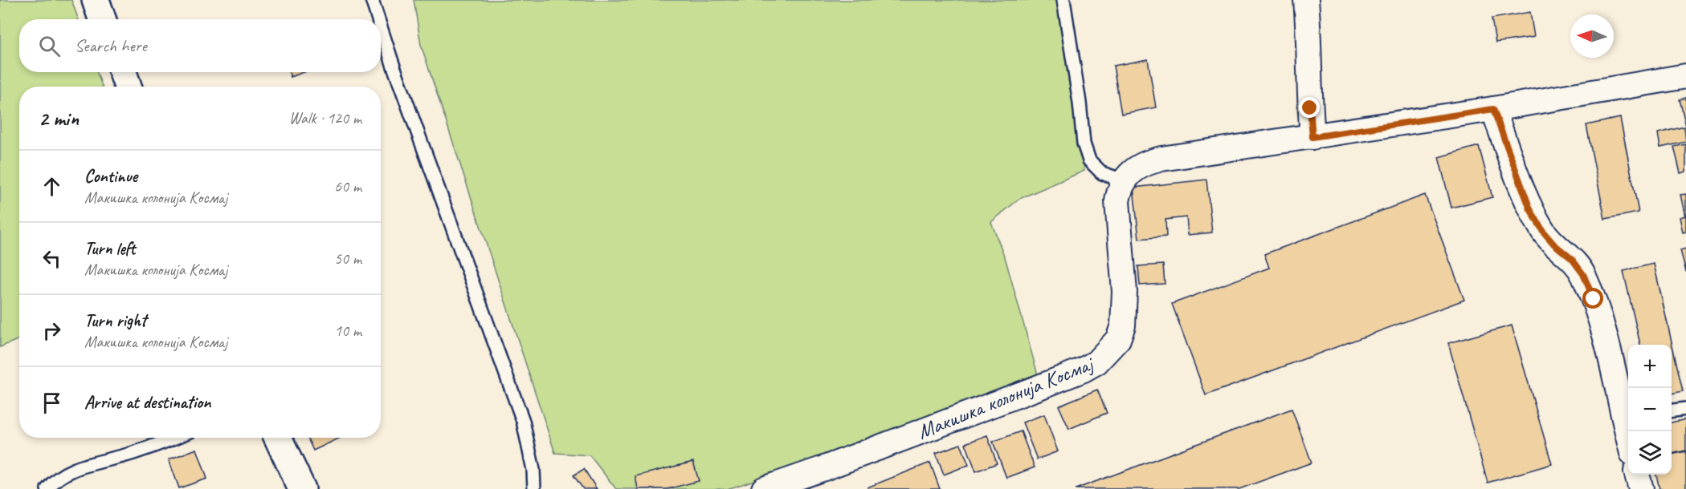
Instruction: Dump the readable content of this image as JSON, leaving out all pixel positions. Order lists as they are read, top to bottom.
{
  "streets": {
    "street": ["Макишка колонија Космај"]
  },
  "north": "left",
  "page": {
    "search": "Search here",
    "heading": ["2 min", "Walk · 120 m"],
    "list": [
      ["Continue", "Макишка колонија Космај", "60 m"],
      ["Turn left", "Макишка колонија Космај", "50 m"],
      ["Turn right", "Макишка колонија Космај", "10 m"],
      "Arrive at destination"
    ],
    "map_buttons": ["+", "−"]
  }
}
